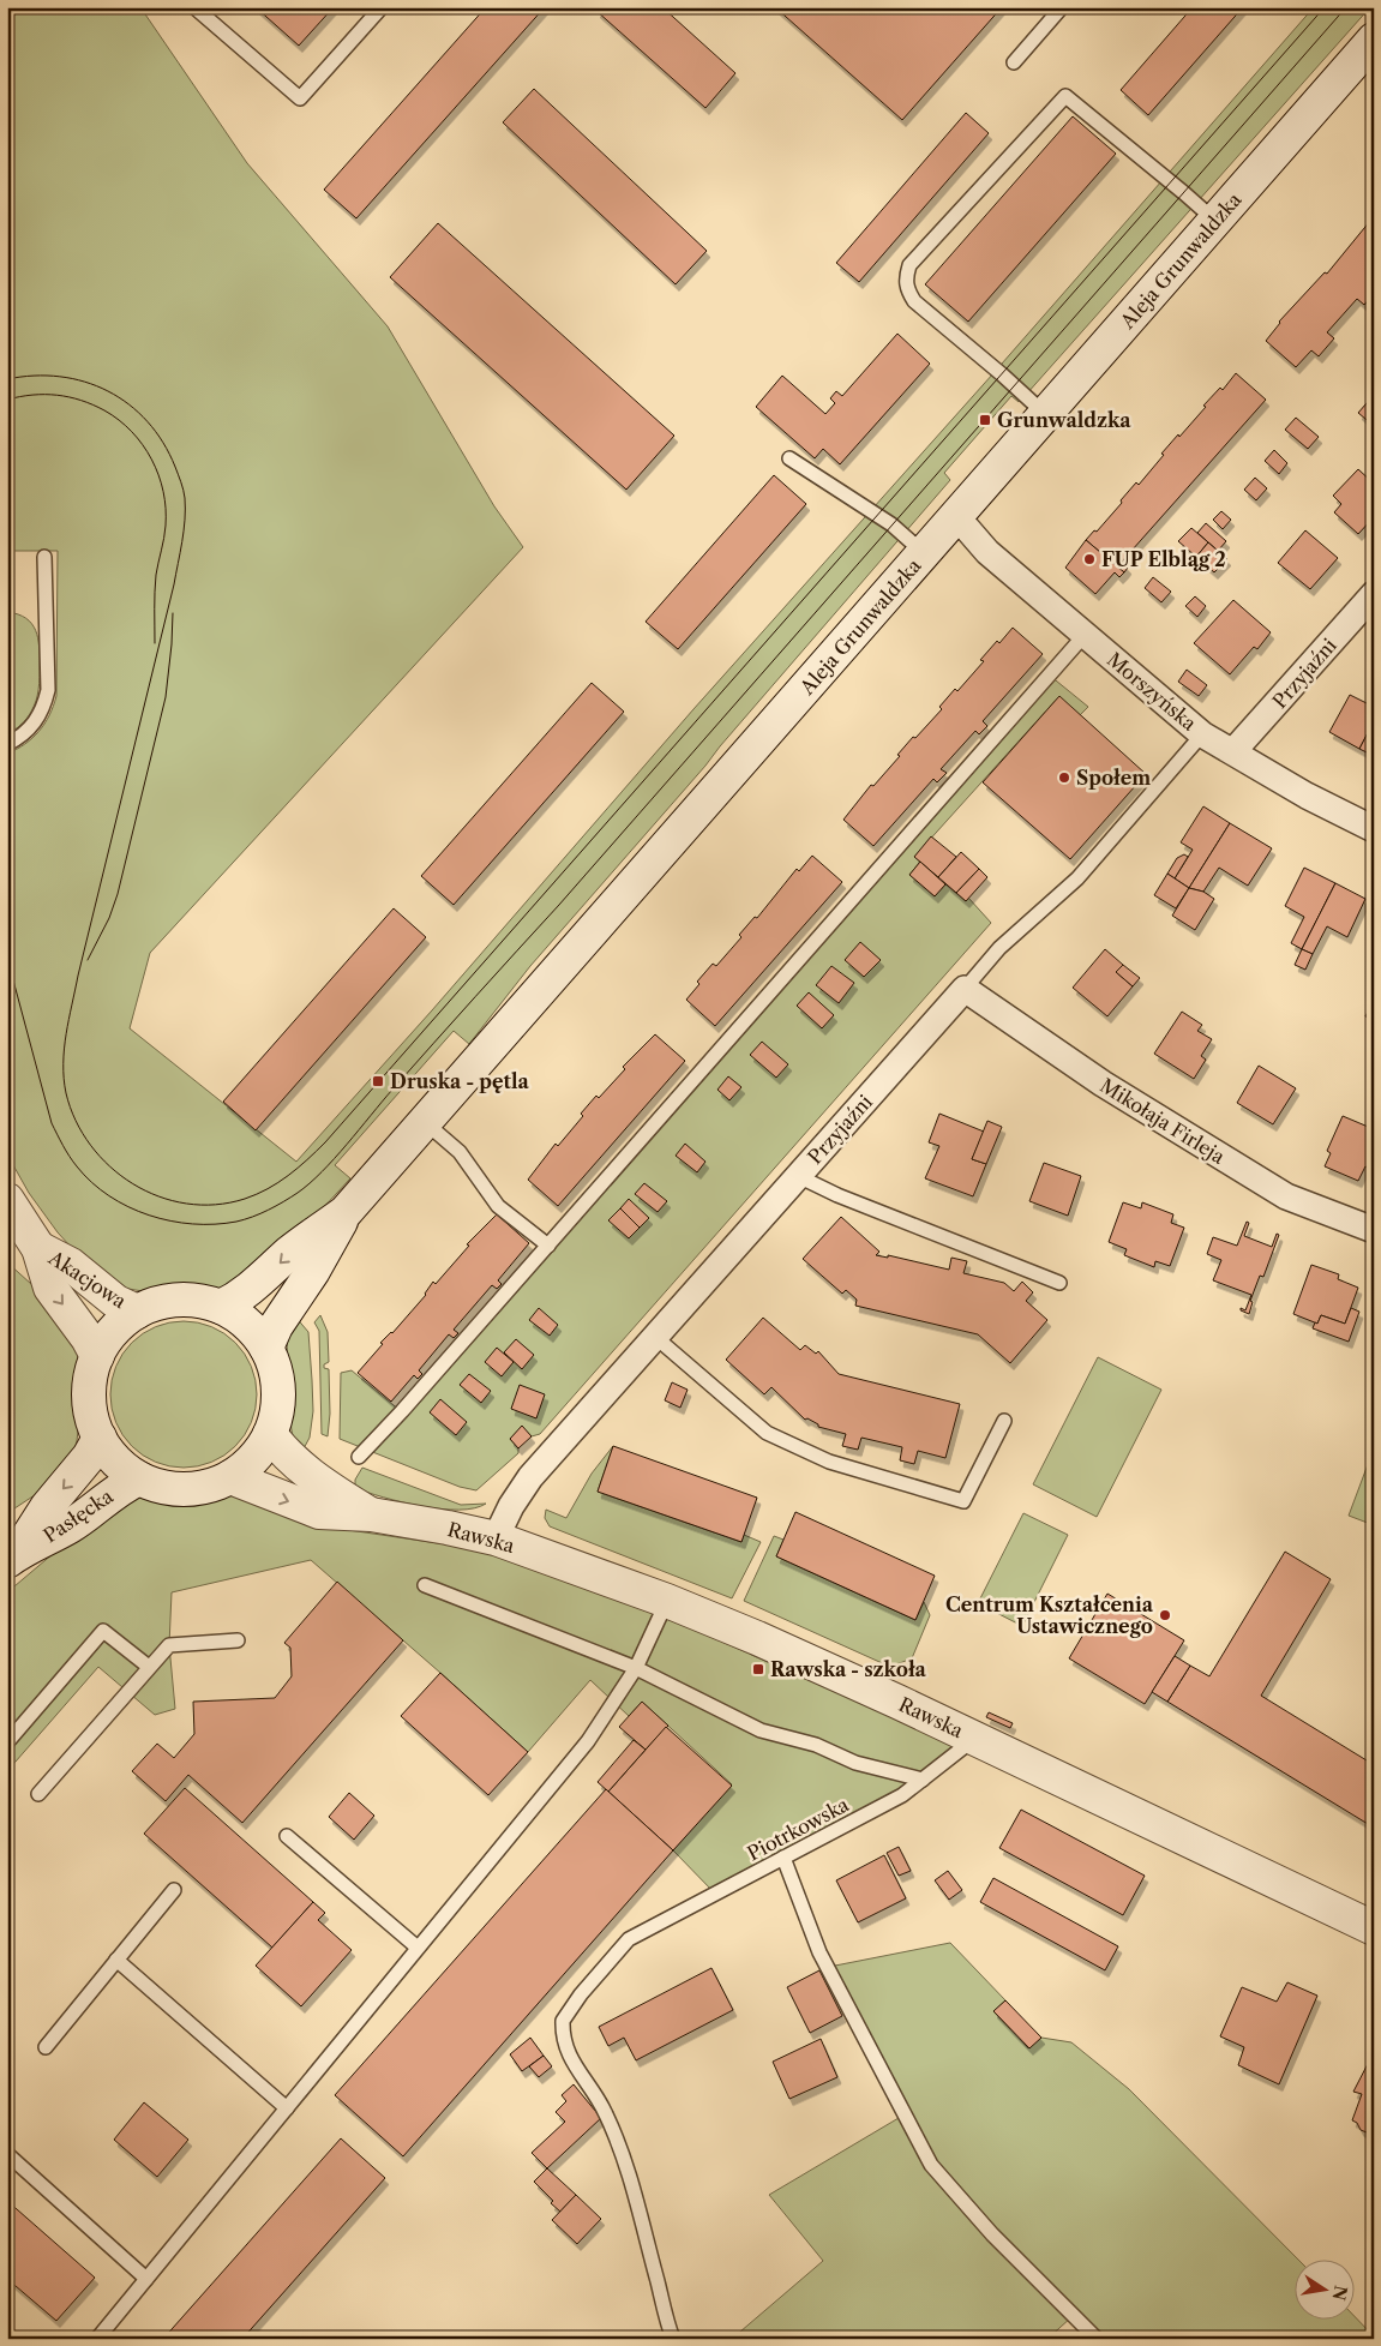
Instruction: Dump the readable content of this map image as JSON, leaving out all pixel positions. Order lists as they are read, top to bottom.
{
  "streets": {
    "main road": [
      "Aleja Grunwaldzka",
      "Akacjowa",
      "Pasłęcka",
      "Rawska"
    ],
    "street": ["Przyjaźni", "Morszyńska", "Mikołaja Firleja"],
    "lane": ["Piotrkowska"]
  },
  "crossings": [
    ["Aleja Grunwaldzka", "Morszyńska"],
    ["Aleja Grunwaldzka", "Akacjowa"],
    ["Aleja Grunwaldzka", "Pasłęcka"],
    ["Aleja Grunwaldzka", "Rawska"],
    ["Przyjaźni", "Morszyńska"],
    ["Przyjaźni", "Mikołaja Firleja"],
    ["Przyjaźni", "Rawska"],
    ["Akacjowa", "Pasłęcka"],
    ["Akacjowa", "Rawska"],
    ["Pasłęcka", "Rawska"],
    ["Rawska", "Piotrkowska"]
  ],
  "one_way": ["Akacjowa"],
  "places": {
    "transit": ["Grunwaldzka", "Druska - pętla", "Rawska - szkoła"],
    "other": ["FUP Elbląg 2", "Społem", "Centrum Kształcenia Ustawicznego"]
  },
  "north": "right"
}
